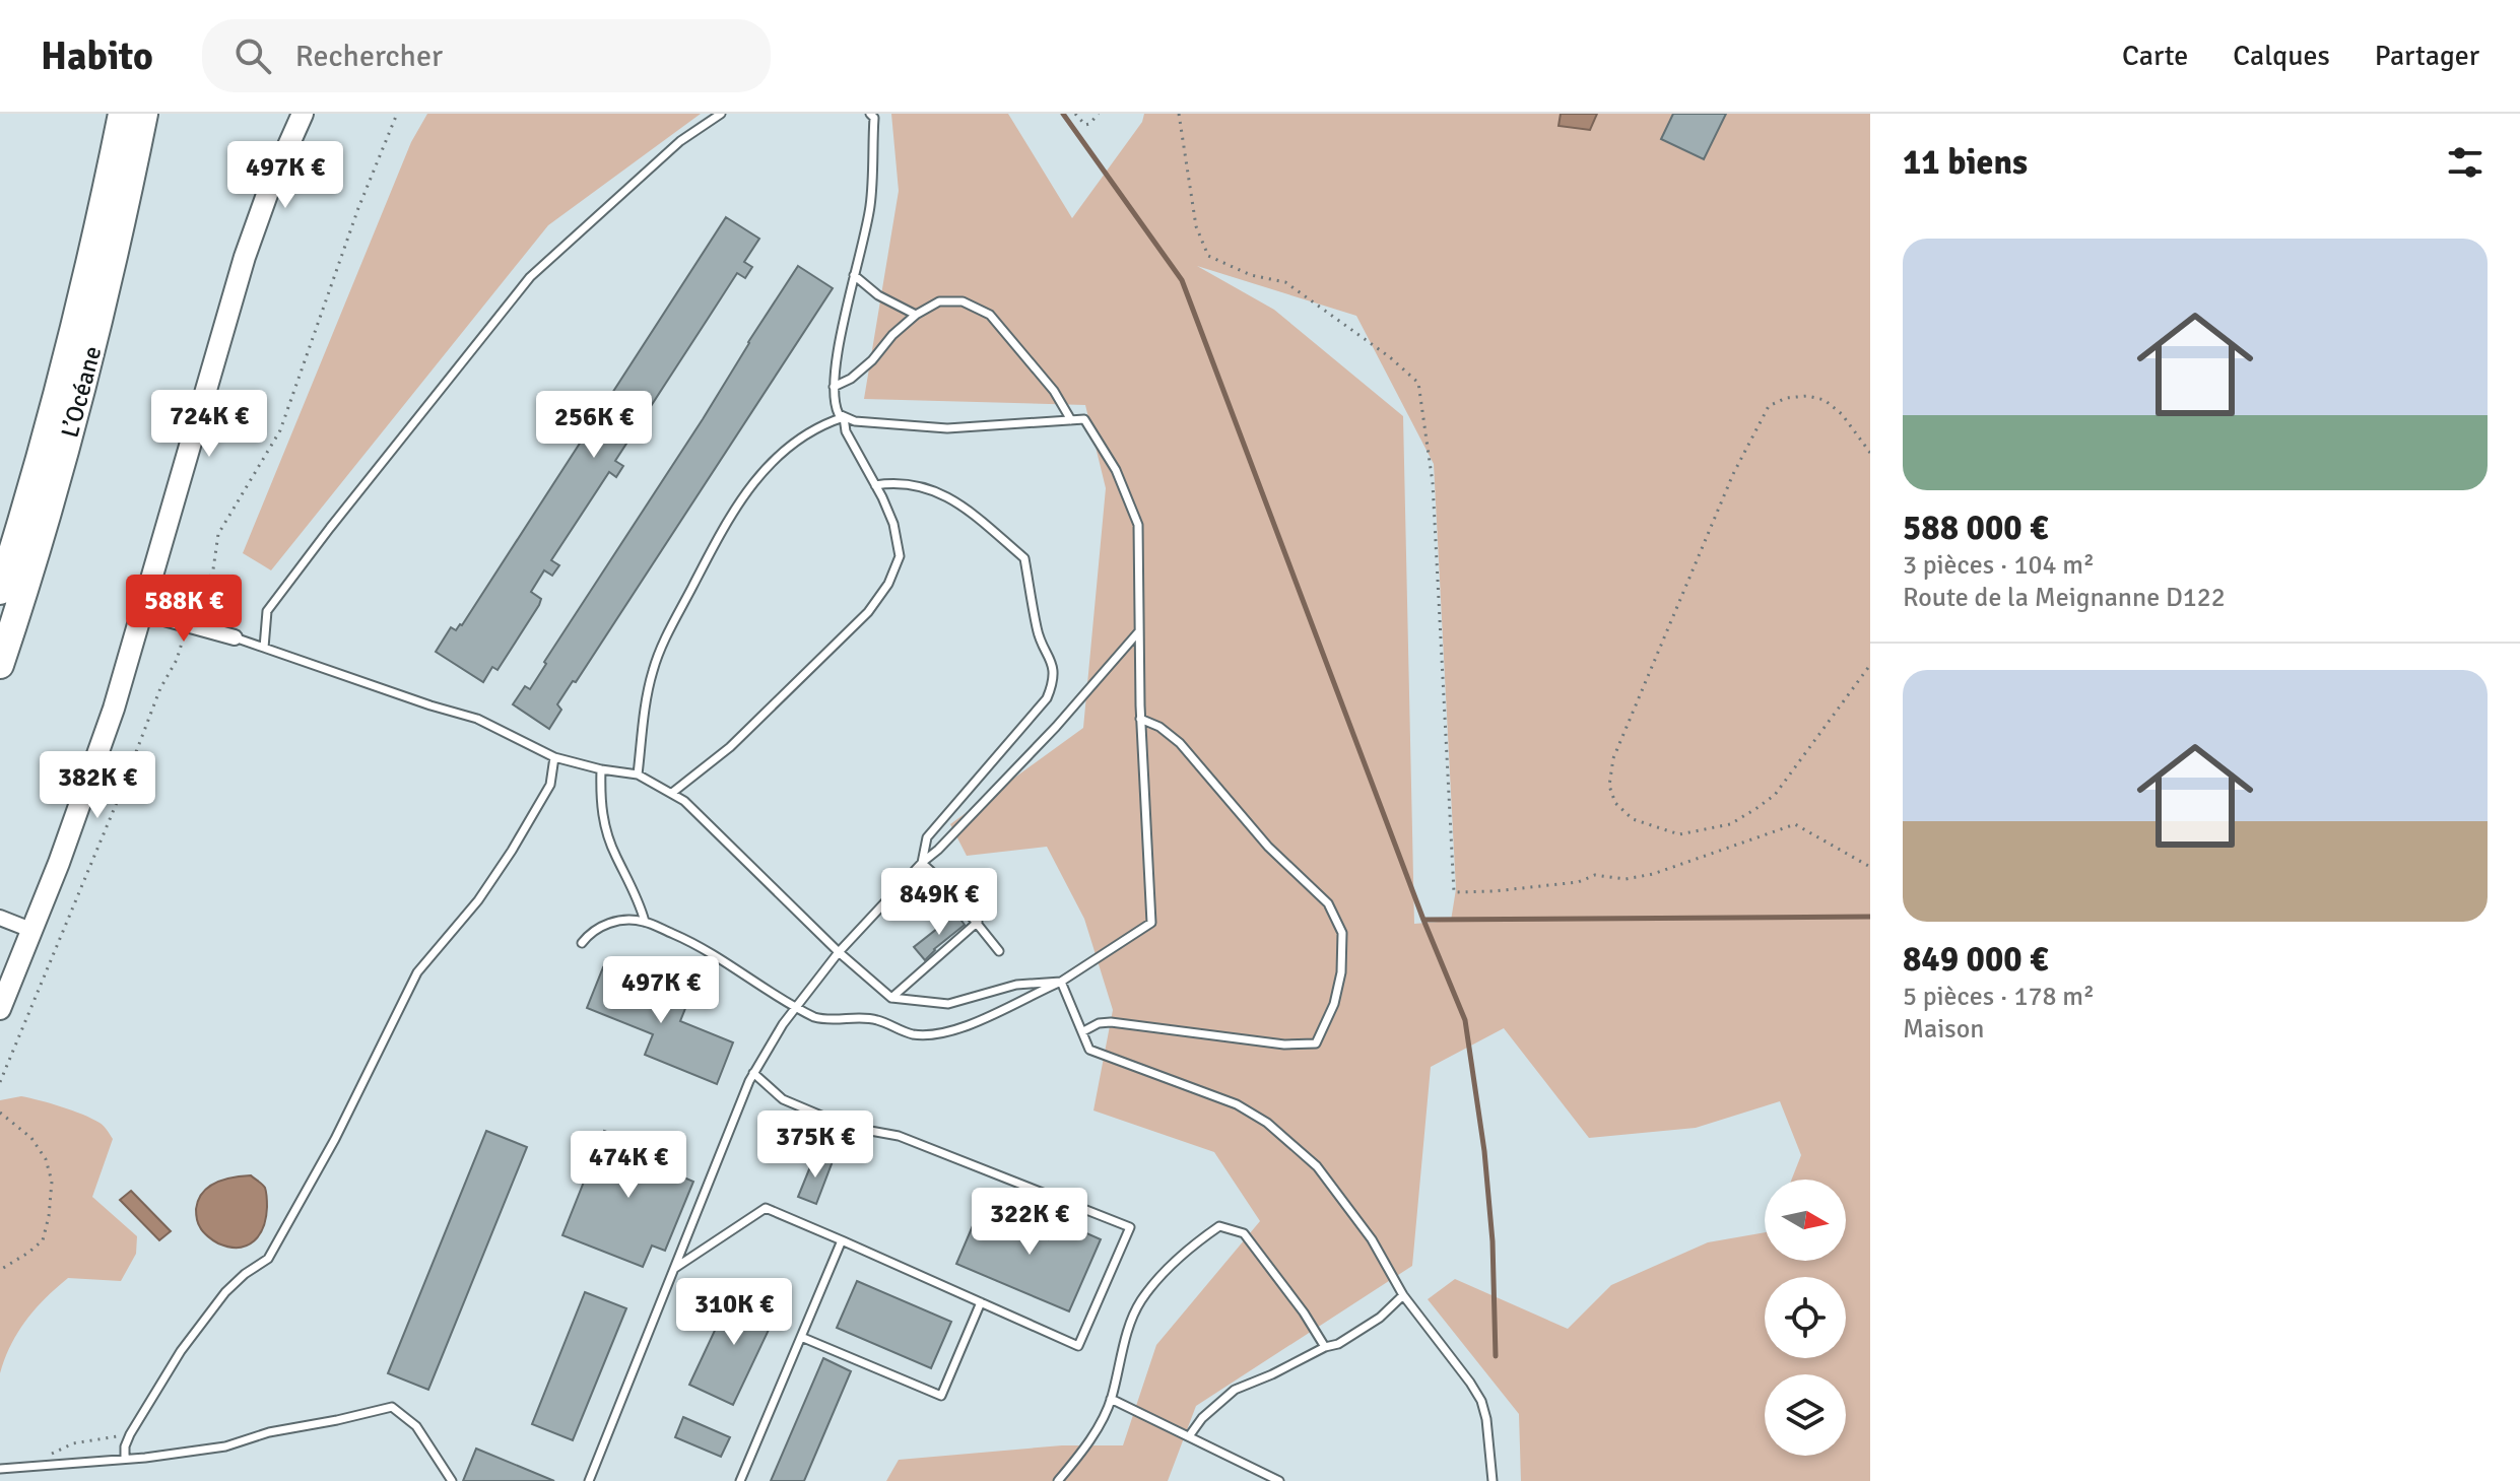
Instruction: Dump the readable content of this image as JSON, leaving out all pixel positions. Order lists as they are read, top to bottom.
{
  "streets": {
    "highway": ["L’Océane"]
  },
  "north": "right",
  "page": {
    "header": "Habito",
    "search": "Rechercher",
    "nav": ["Carte", "Calques", "Partager"],
    "heading": "11 biens",
    "price": [
      "497K €",
      "724K €",
      "256K €",
      "588K €",
      "382K €",
      "849K €",
      "497K €",
      "375K €",
      "474K €",
      "322K €",
      "310K €"
    ],
    "list": [
      {
        "name": "588 000 €",
        "note": "3 pièces · 104 m² · Route de la Meignanne D122"
      },
      {
        "name": "849 000 €",
        "note": "5 pièces · 178 m² · Maison"
      }
    ]
  }
}
